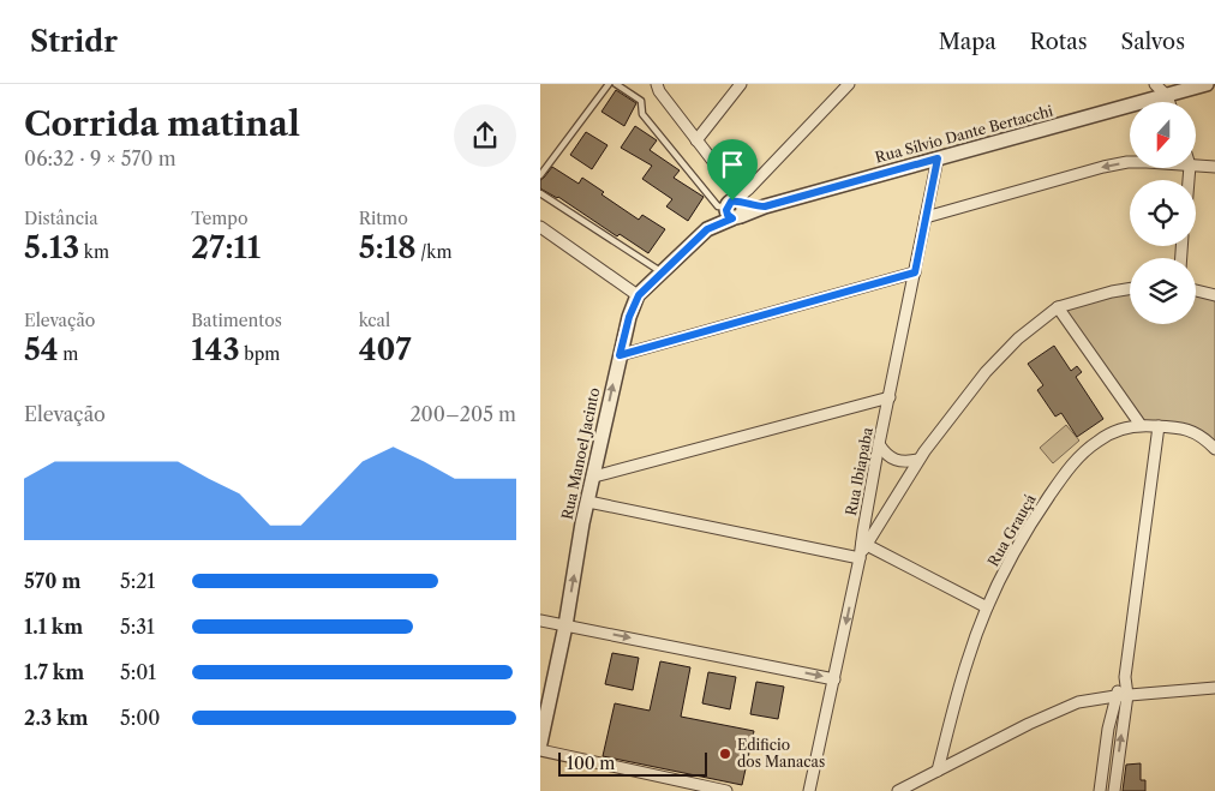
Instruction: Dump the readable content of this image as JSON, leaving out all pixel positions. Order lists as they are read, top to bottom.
{
  "streets": {
    "street": [
      "Rua Sílvio Dante Bertacchi",
      "Rua Manoel Jacinto",
      "Rua Ibiapaba",
      "Rua Grauçá"
    ]
  },
  "crossings": [
    ["Rua Sílvio Dante Bertacchi", "Rua Manoel Jacinto"],
    ["Rua Sílvio Dante Bertacchi", "Rua Ibiapaba"]
  ],
  "places": ["Edificio dos Manacas"],
  "scale_bar": "100 m",
  "north": "bottom",
  "page": {
    "header": "Stridr",
    "nav": ["Mapa", "Rotas", "Salvos"],
    "heading": ["Corrida matinal", "06:32 · 9 × 570 m"],
    "stats": [
      ["Distância", "5.13 km"],
      ["Tempo", "27:11"],
      ["Ritmo", "5:18 /km"],
      ["Elevação", "54 m"],
      ["Batimentos", "143 bpm"],
      ["kcal", "407"]
    ],
    "chart": ["Elevação", "200–205 m"],
    "list": [
      {
        "name": "570 m",
        "note": "5:21"
      },
      {
        "name": "1.1 km",
        "note": "5:31"
      },
      {
        "name": "1.7 km",
        "note": "5:01"
      },
      {
        "name": "2.3 km",
        "note": "5:00"
      }
    ],
    "scale": "100 m"
  }
}
